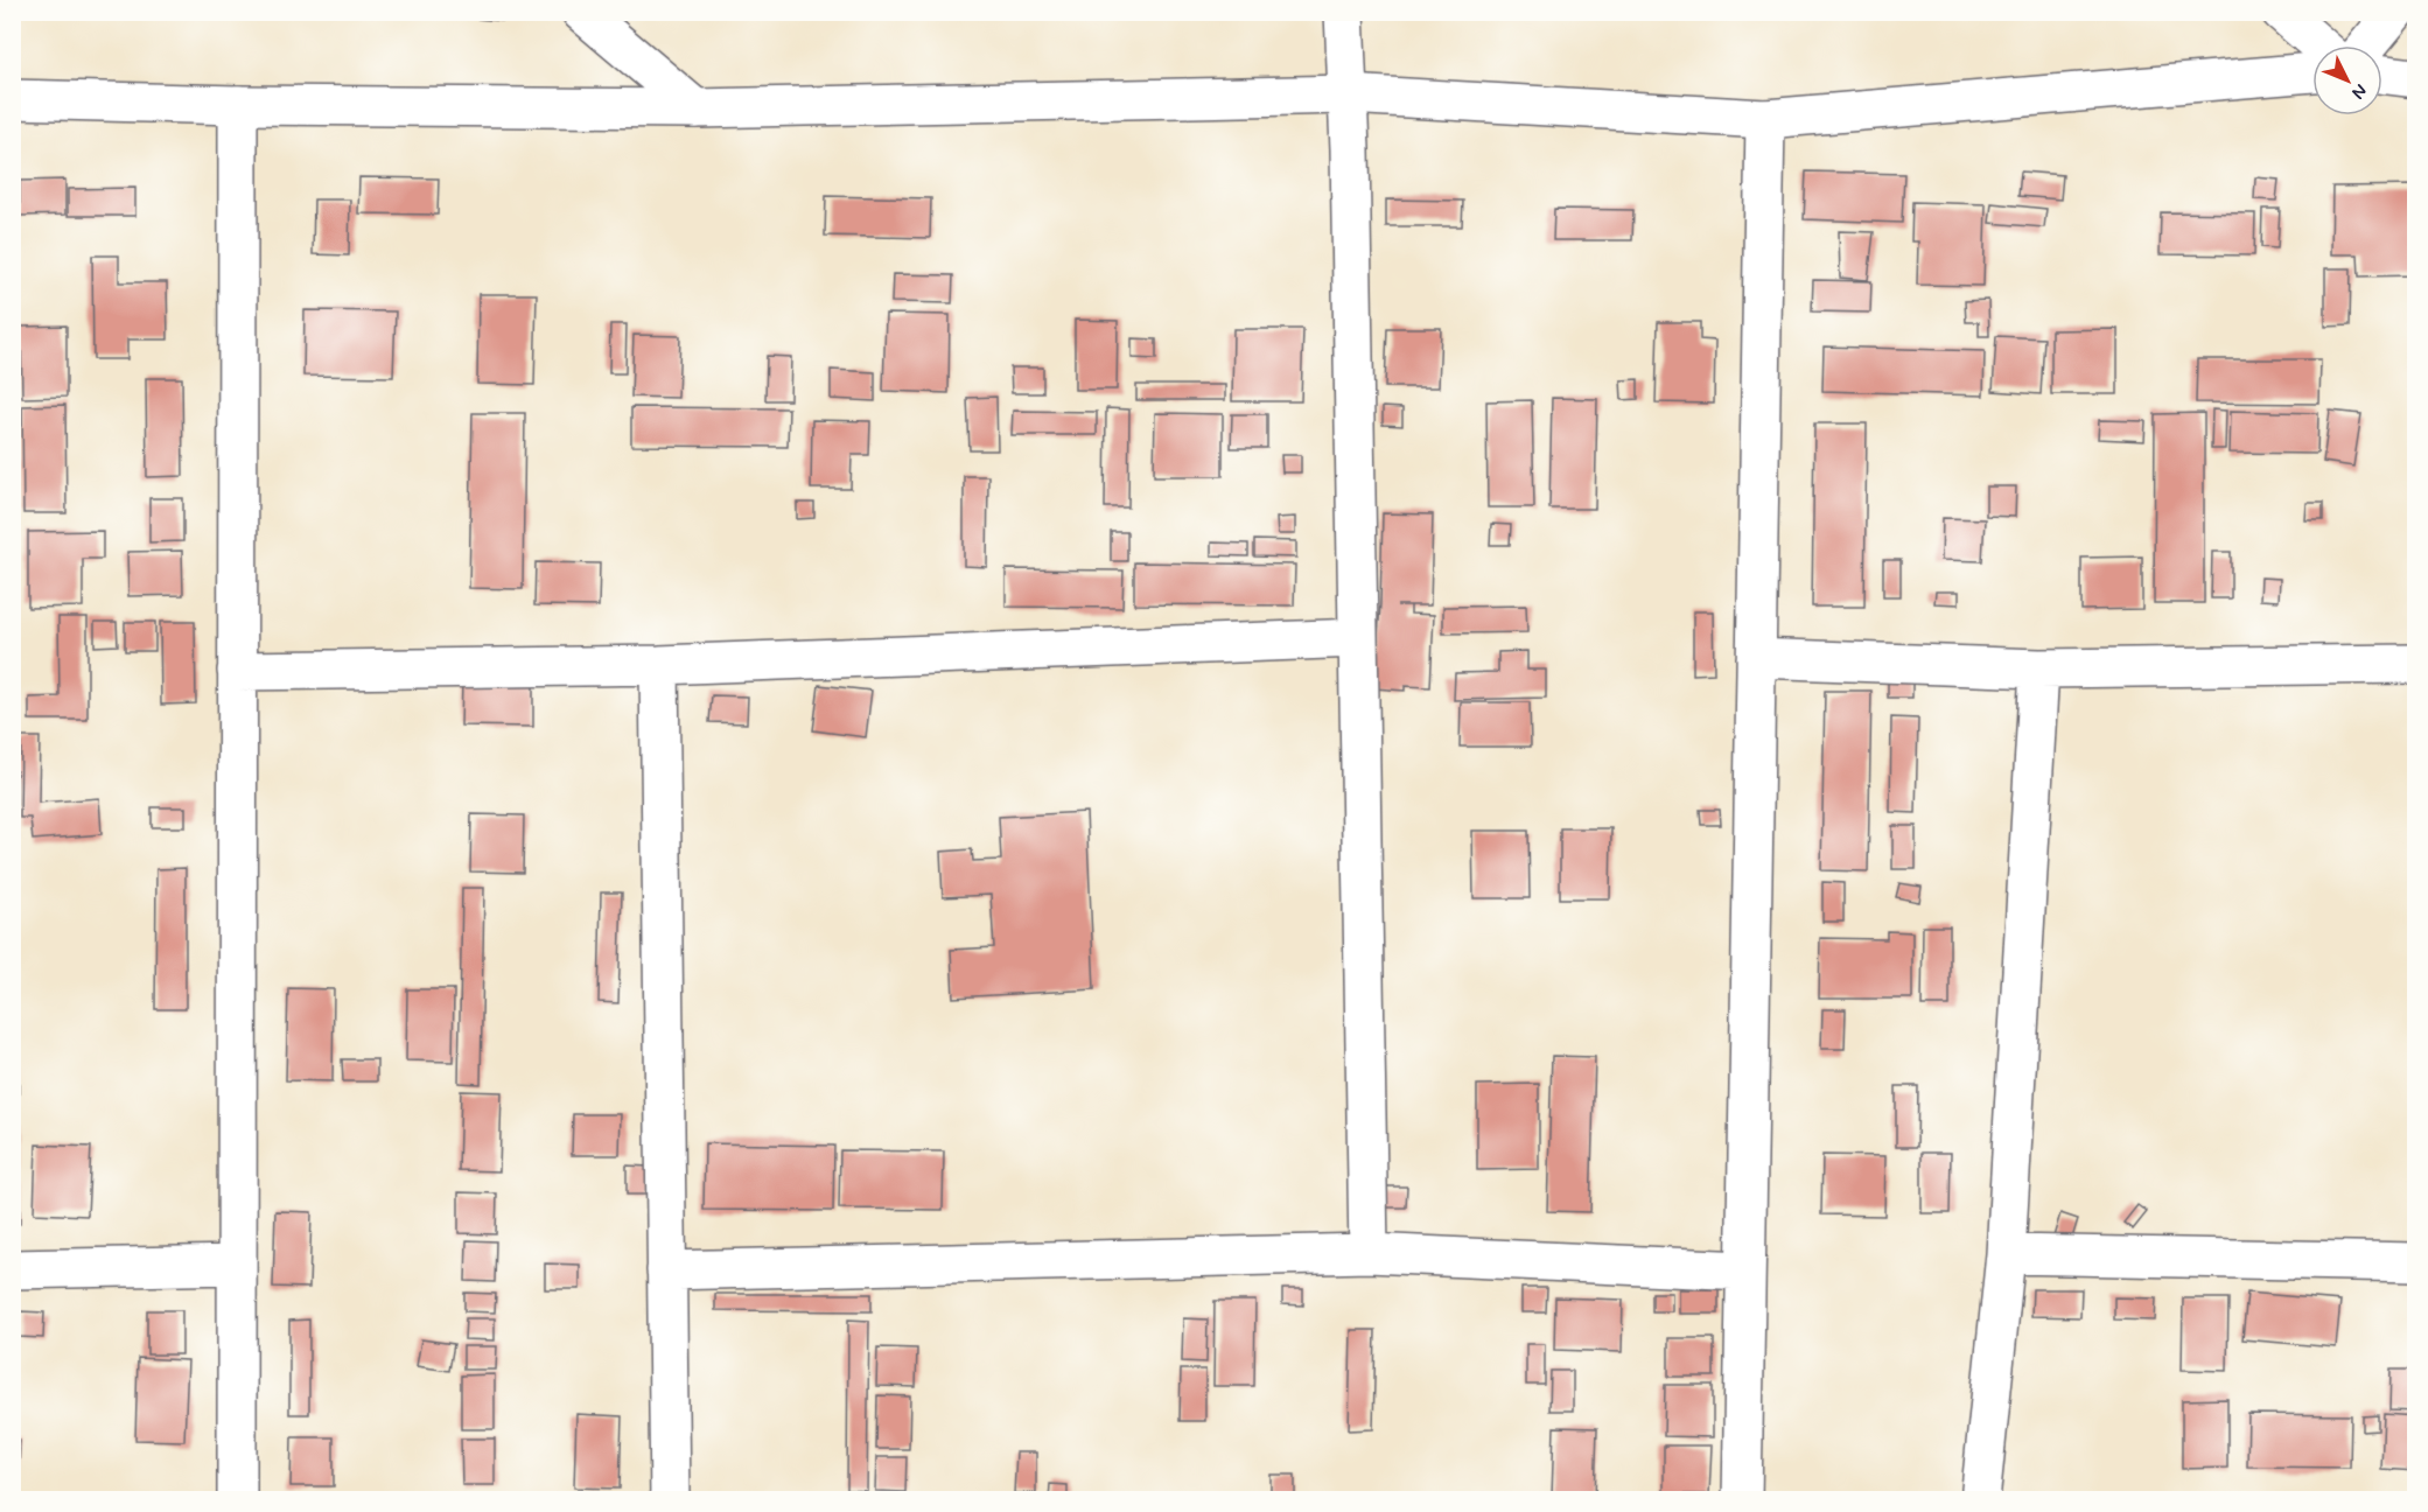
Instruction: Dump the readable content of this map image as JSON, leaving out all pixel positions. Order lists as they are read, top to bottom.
{
  "north": "bottom right"
}
